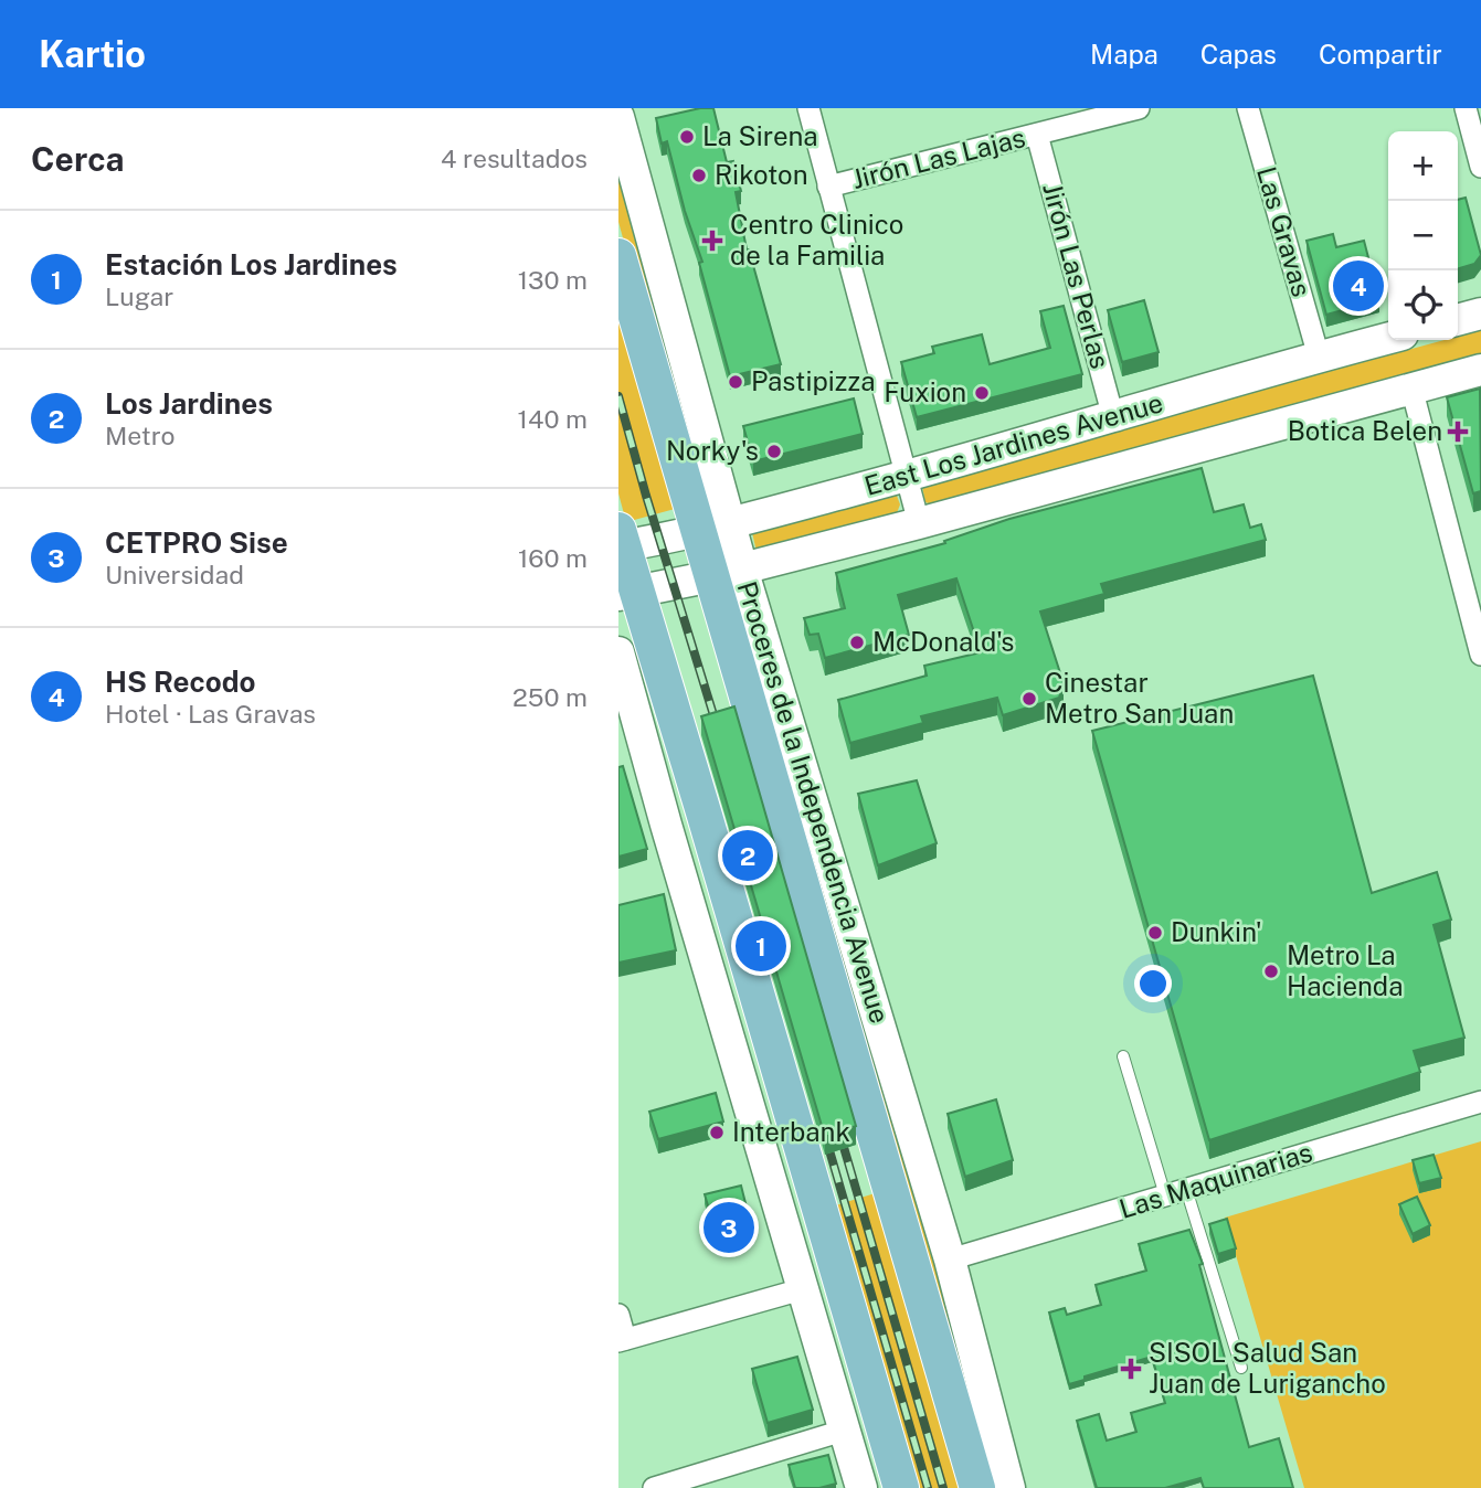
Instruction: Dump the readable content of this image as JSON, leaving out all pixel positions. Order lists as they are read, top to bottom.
{
  "streets": {
    "main road": ["East Los Jardines Avenue", "Proceres de la Independencia Avenue"],
    "street": [
      "Jirón Las Lajas",
      "Las Gravas",
      "Jirón Las Perlas",
      "Las Maquinarias"
    ]
  },
  "crossings": [
    ["Jirón Las Lajas", "Jirón Las Perlas"],
    ["Las Gravas", "East Los Jardines Avenue"],
    ["Jirón Las Perlas", "East Los Jardines Avenue"],
    ["East Los Jardines Avenue", "Proceres de la Independencia Avenue"],
    ["Proceres de la Independencia Avenue", "Las Maquinarias"]
  ],
  "places": {
    "other": [
      "La Sirena",
      "Rikoton",
      "Pastipizza",
      "Fuxion",
      "Norky's",
      "McDonald's",
      "Cinestar Metro San Juan",
      "Dunkin'",
      "Metro La Hacienda",
      "Interbank"
    ],
    "health": ["Centro Clinico de la Familia", "Botica Belen", "SISOL Salud San Juan de Lurigancho"]
  },
  "page": {
    "header": "Kartio",
    "nav": ["Mapa", "Capas", "Compartir"],
    "heading": ["Cerca", "4 resultados"],
    "map_buttons": ["+", "−"],
    "list": [
      {
        "mark": "1",
        "name": "Estación Los Jardines",
        "note": "Lugar",
        "value": "130 m"
      },
      {
        "mark": "2",
        "name": "Los Jardines",
        "note": "Metro",
        "value": "140 m"
      },
      {
        "mark": "3",
        "name": "CETPRO Sise",
        "note": "Universidad",
        "value": "160 m"
      },
      {
        "mark": "4",
        "name": "HS Recodo",
        "note": "Hotel · Las Gravas",
        "value": "250 m"
      }
    ],
    "pins": [
      "4",
      "2",
      "1",
      "3"
    ]
  }
}
